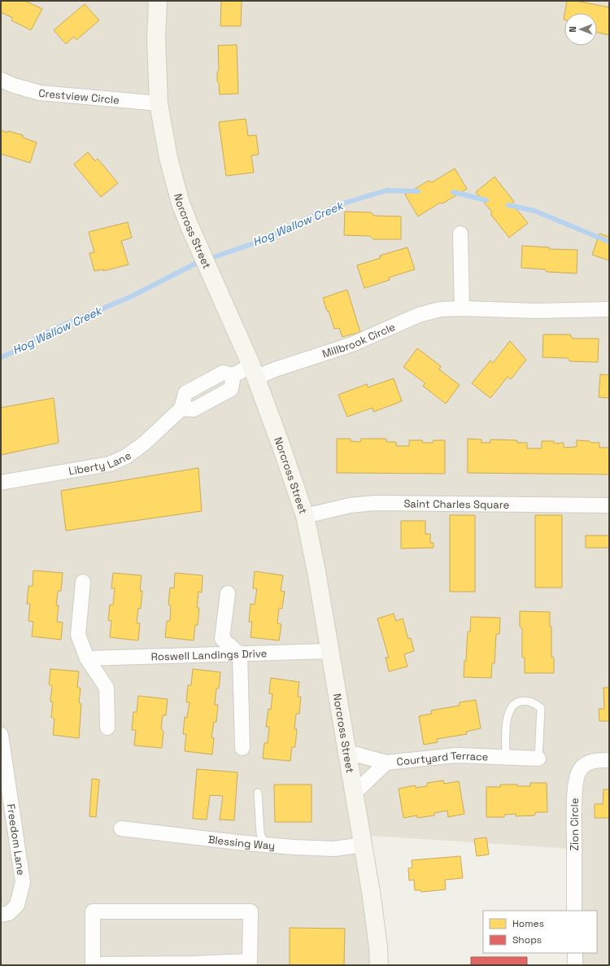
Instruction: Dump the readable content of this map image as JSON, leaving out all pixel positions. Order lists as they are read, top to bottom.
{
  "streets": {
    "street": [
      "Crestview Circle",
      "Norcross Street",
      "Millbrook Circle",
      "Liberty Lane",
      "Saint Charles Square",
      "Roswell Landings Drive",
      "Courtyard Terrace",
      "Zion Circle",
      "Freedom Lane",
      "Blessing Way"
    ]
  },
  "crossings": [
    ["Crestview Circle", "Norcross Street"],
    ["Norcross Street", "Millbrook Circle"],
    ["Norcross Street", "Saint Charles Square"],
    ["Norcross Street", "Roswell Landings Drive"],
    ["Norcross Street", "Courtyard Terrace"],
    ["Norcross Street", "Blessing Way"]
  ],
  "water": ["Hog Wallow Creek"],
  "legend": ["Homes", "Shops"],
  "north": "left"
}
